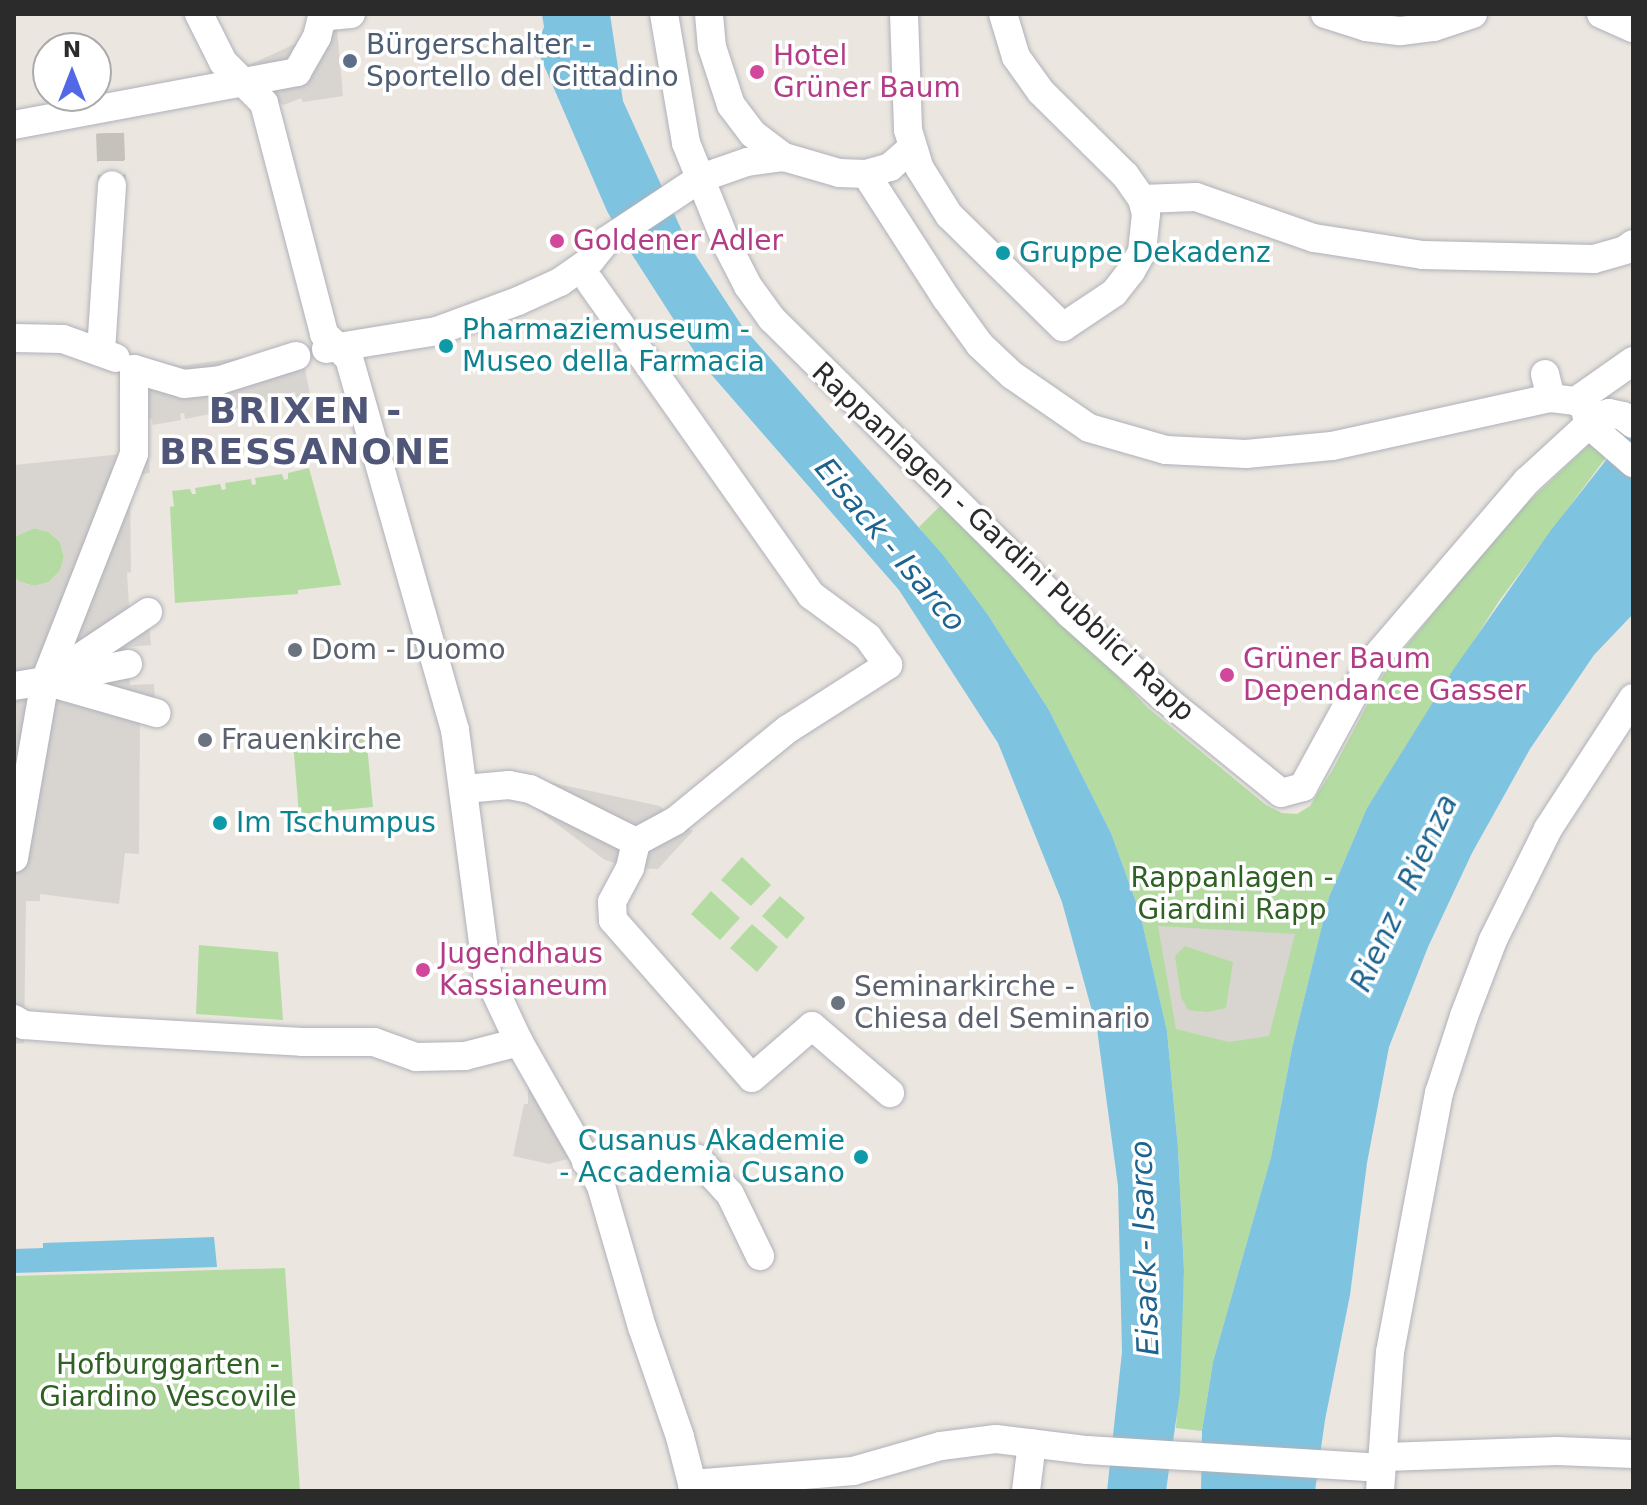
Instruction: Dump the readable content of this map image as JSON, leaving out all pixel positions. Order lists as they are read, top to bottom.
{
  "streets": {
    "street": ["Rappanlagen - Gardini Pubblici Rapp"]
  },
  "districts": ["BRIXEN - BRESSANONE"],
  "water": ["Eisack - Isarco", "Rienz - Rienza"],
  "parks": ["Rappanlagen - Giardini Rapp", "Hofburggarten - Giardino Vescovile"],
  "places": [
    "Bürgerschalter - Sportello del Cittadino",
    "Hotel Grüner Baum",
    "Goldener Adler",
    "Gruppe Dekadenz",
    "Pharmaziemuseum - Museo della Farmacia",
    "Dom - Duomo",
    "Grüner Baum Dependance Gasser",
    "Frauenkirche",
    "Im Tschumpus",
    "Jugendhaus Kassianeum",
    "Seminarkirche - Chiesa del Seminario",
    "Cusanus Akademie - Accademia Cusano"
  ],
  "north": "top"
}
